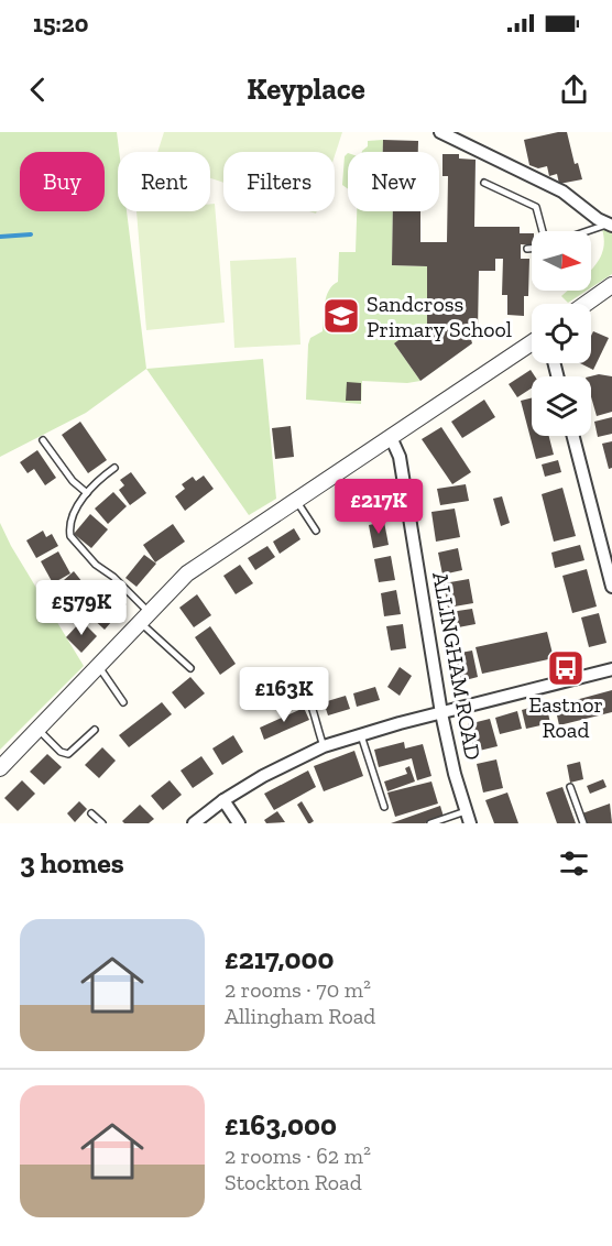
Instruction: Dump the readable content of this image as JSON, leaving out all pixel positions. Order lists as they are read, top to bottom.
{
  "streets": {
    "street": ["ALLINGHAM ROAD"]
  },
  "places": {
    "school or university": ["Sandcross Primary School"],
    "bus stop": ["Eastnor Road"]
  },
  "north": "right",
  "page": {
    "status": "15:20",
    "header": "Keyplace",
    "chip": [
      "Buy",
      "Rent",
      "Filters",
      "New"
    ],
    "price": ["£217K", "£579K", "£163K"],
    "heading": "3 homes",
    "list": [
      {
        "name": "£217,000",
        "note": "2 rooms · 70 m² · Allingham Road"
      },
      {
        "name": "£163,000",
        "note": "2 rooms · 62 m² · Stockton Road"
      }
    ]
  }
}
